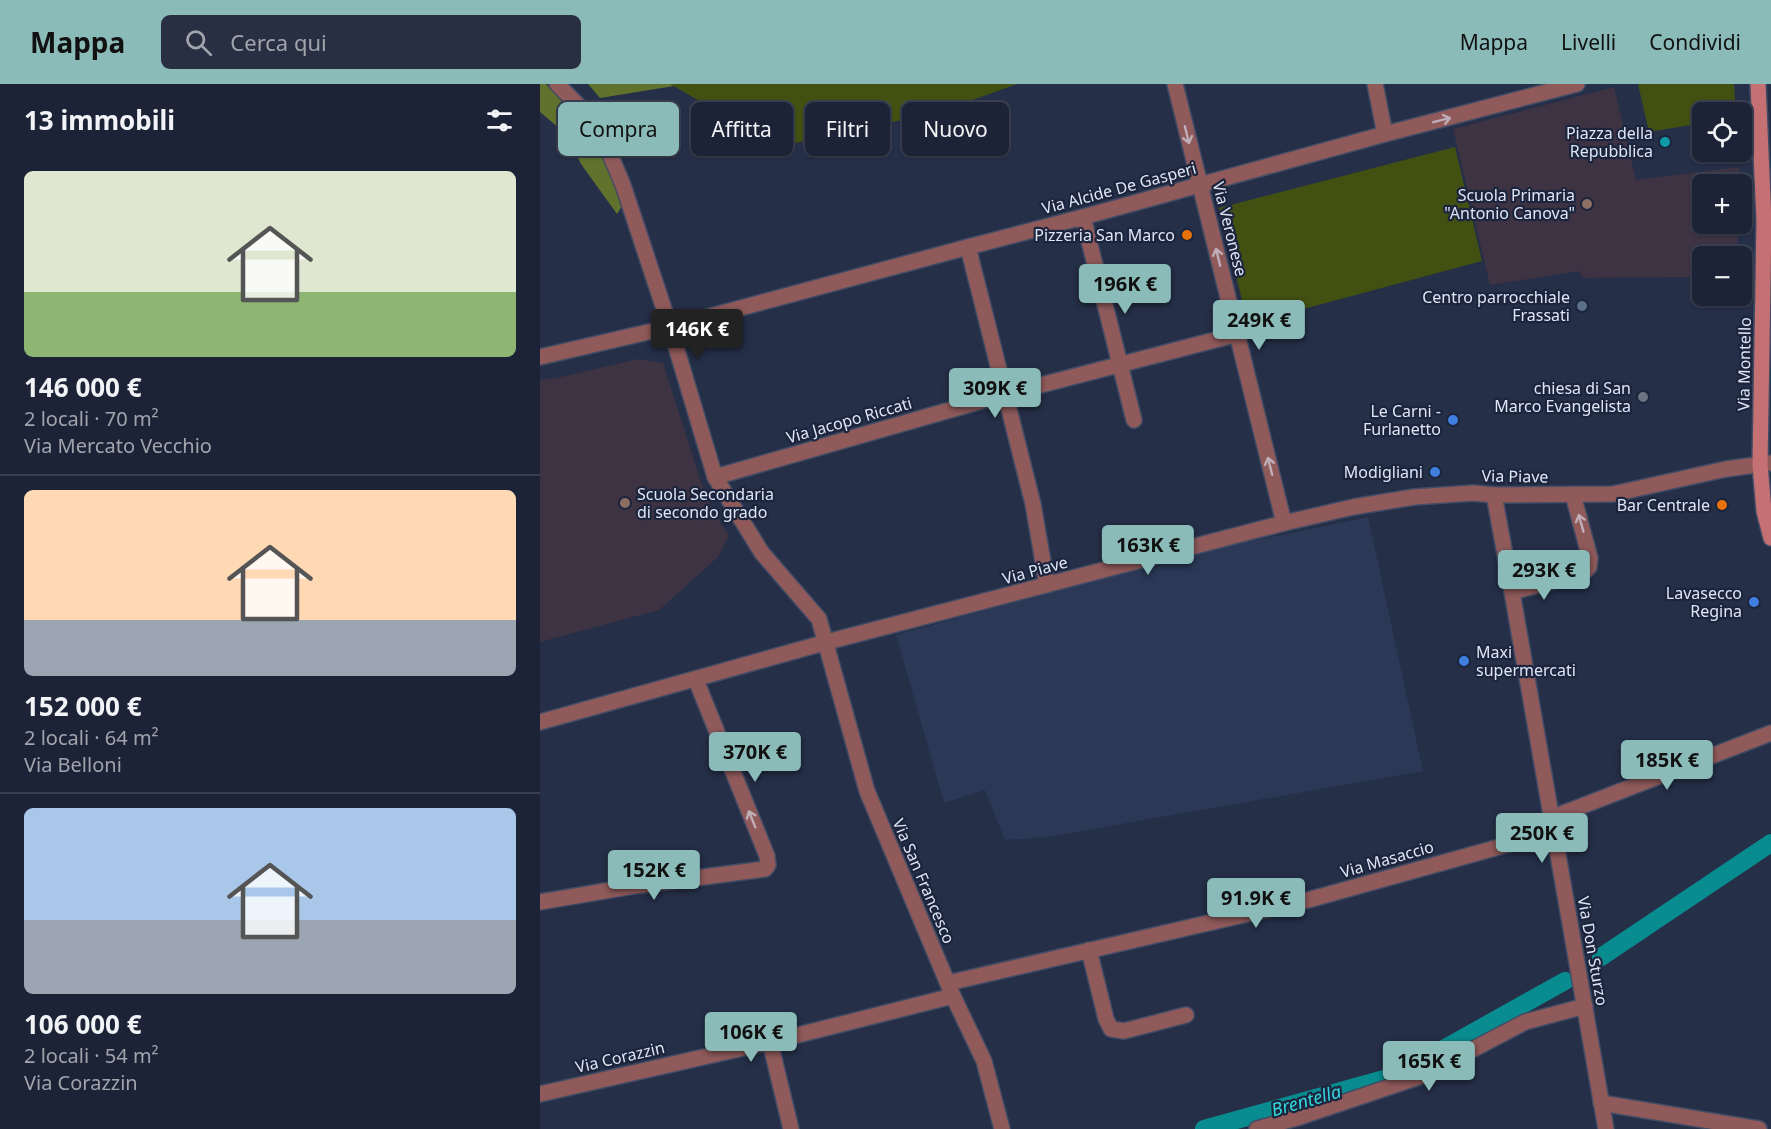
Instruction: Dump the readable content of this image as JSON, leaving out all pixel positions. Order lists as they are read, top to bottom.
{
  "streets": {
    "main road": ["Via Montello"],
    "street": [
      "Via Alcide De Gasperi",
      "Via Veronese",
      "Via Jacopo Riccati",
      "Via Piave",
      "Via Masaccio",
      "Via San Francesco",
      "Via Don Sturzo",
      "Via Corazzin"
    ]
  },
  "crossings": [
    ["Via Alcide De Gasperi", "Via Veronese"],
    ["Via Alcide De Gasperi", "Via San Francesco"],
    ["Via Veronese", "Via Jacopo Riccati"],
    ["Via Veronese", "Via Piave"],
    ["Via Montello", "Via Piave"],
    ["Via Jacopo Riccati", "Via San Francesco"],
    ["Via Piave", "Via San Francesco"],
    ["Via Piave", "Via Don Sturzo"],
    ["Via Masaccio", "Via San Francesco"],
    ["Via Masaccio", "Via Don Sturzo"],
    ["Via Masaccio", "Via Corazzin"],
    ["Via San Francesco", "Via Corazzin"]
  ],
  "water": ["Brentella"],
  "places": [
    "Piazza della Repubblica",
    "Scuola Primaria \"Antonio Canova\"",
    "Pizzeria San Marco",
    "Centro parrocchiale Frassati",
    "chiesa di San Marco Evangelista",
    "Le Carni - Furlanetto",
    "Modigliani",
    "Scuola Secondaria di secondo grado",
    "Bar Centrale",
    "Lavasecco Regina",
    "Maxi supermercati"
  ],
  "page": {
    "header": "Mappa",
    "search": "Cerca qui",
    "nav": ["Mappa", "Livelli", "Condividi"],
    "heading": "13 immobili",
    "map_buttons": ["+", "−"],
    "chip": [
      "Compra",
      "Affitta",
      "Filtri",
      "Nuovo"
    ],
    "list": [
      {
        "name": "146 000 €",
        "note": "2 locali · 70 m² · Via Mercato Vecchio"
      },
      {
        "name": "152 000 €",
        "note": "2 locali · 64 m² · Via Belloni"
      },
      {
        "name": "106 000 €",
        "note": "2 locali · 54 m² · Via Corazzin"
      }
    ],
    "price": [
      "196K €",
      "249K €",
      "146K €",
      "309K €",
      "163K €",
      "293K €",
      "370K €",
      "185K €",
      "250K €",
      "152K €",
      "91.9K €",
      "106K €",
      "165K €"
    ]
  }
}
